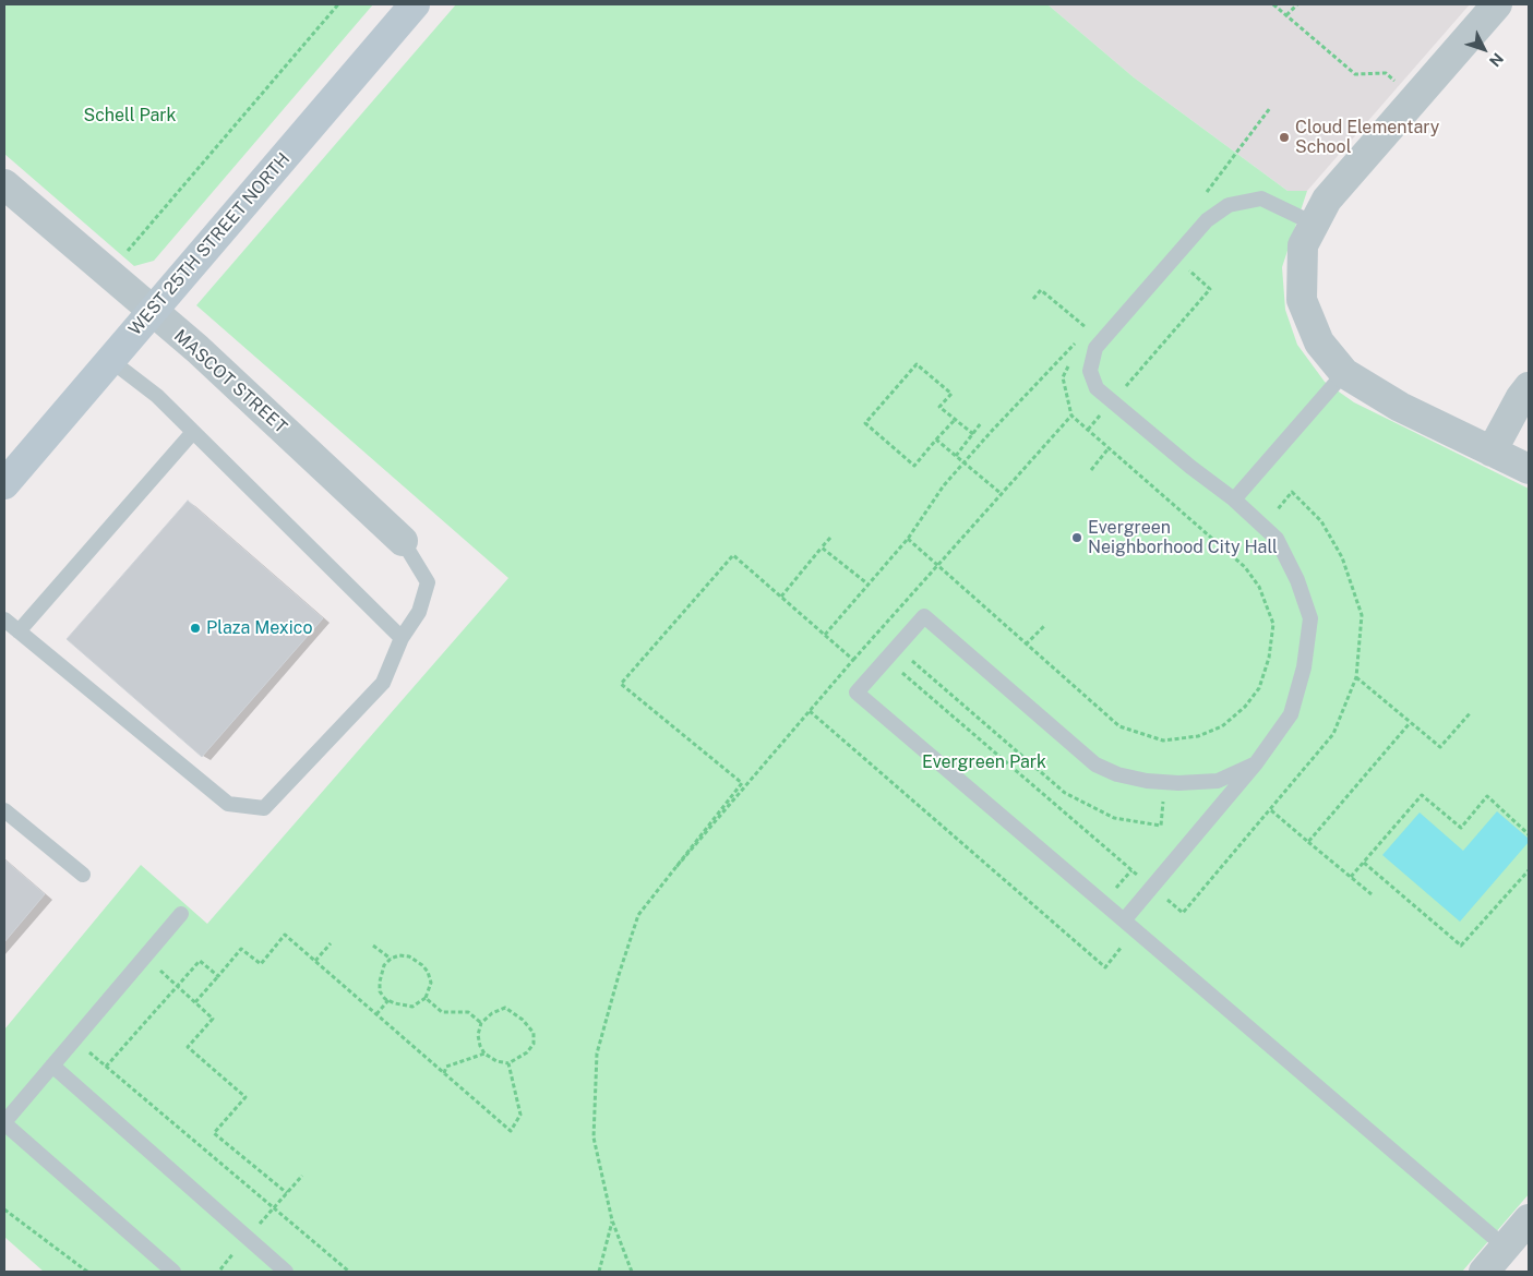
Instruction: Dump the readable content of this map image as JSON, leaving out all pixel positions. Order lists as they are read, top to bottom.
{
  "streets": {
    "main road": ["WEST 25TH STREET NORTH"],
    "street": ["MASCOT STREET"]
  },
  "crossings": [
    ["WEST 25TH STREET NORTH", "MASCOT STREET"]
  ],
  "parks": ["Schell Park", "Evergreen Park"],
  "places": ["Cloud Elementary School", "Evergreen Neighborhood City Hall", "Plaza Mexico"],
  "north": "bottom right"
}
